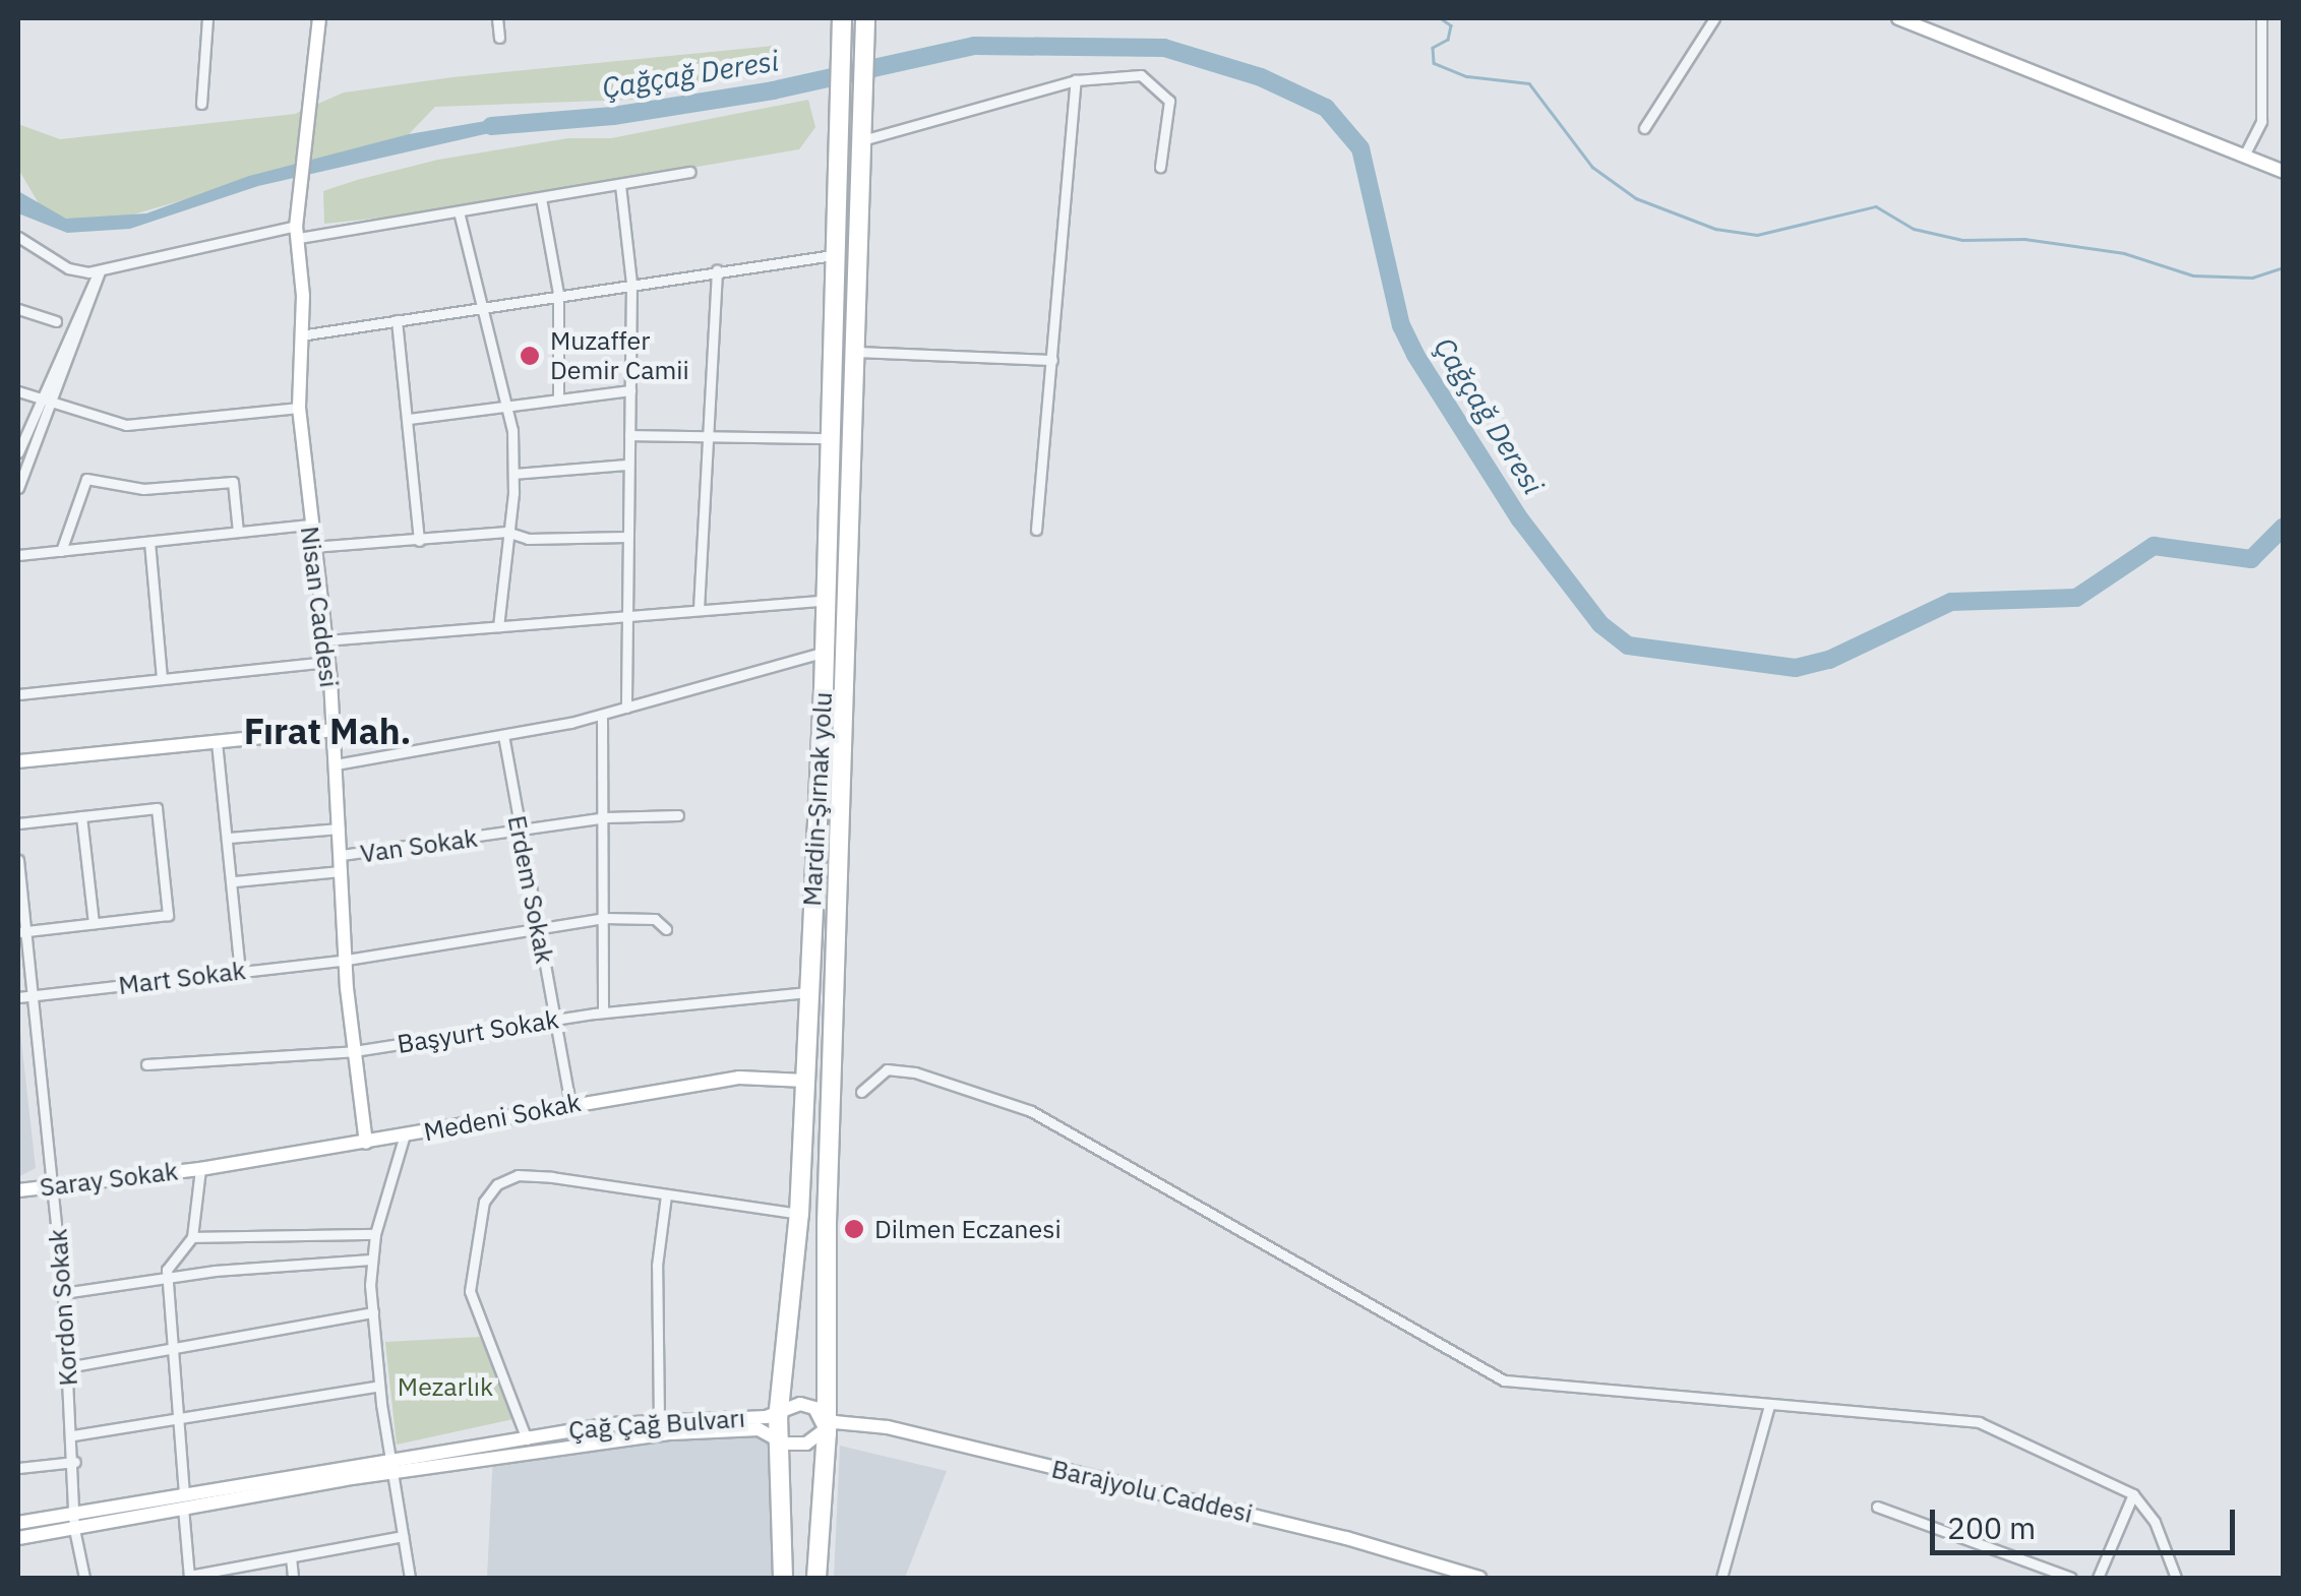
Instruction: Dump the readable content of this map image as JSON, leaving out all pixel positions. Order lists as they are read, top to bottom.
{
  "streets": {
    "highway": ["Mardin-Şırnak yolu"],
    "street": [
      "Nisan Caddesi",
      "Van Sokak",
      "Erdem Sokak",
      "Mart Sokak",
      "Başyurt Sokak",
      "Medeni Sokak",
      "Saray Sokak",
      "Kordon Sokak",
      "Çağ Çağ Bulvarı",
      "Barajyolu Caddesi"
    ]
  },
  "crossings": [
    ["Nisan Caddesi", "Van Sokak"],
    ["Nisan Caddesi", "Mart Sokak"],
    ["Nisan Caddesi", "Başyurt Sokak"],
    ["Nisan Caddesi", "Medeni Sokak"],
    ["Mardin-Şırnak yolu", "Başyurt Sokak"],
    ["Mardin-Şırnak yolu", "Medeni Sokak"],
    ["Mardin-Şırnak yolu", "Çağ Çağ Bulvarı"],
    ["Mardin-Şırnak yolu", "Barajyolu Caddesi"],
    ["Van Sokak", "Erdem Sokak"],
    ["Erdem Sokak", "Mart Sokak"],
    ["Erdem Sokak", "Başyurt Sokak"],
    ["Erdem Sokak", "Medeni Sokak"],
    ["Mart Sokak", "Kordon Sokak"],
    ["Medeni Sokak", "Saray Sokak"],
    ["Saray Sokak", "Kordon Sokak"],
    ["Kordon Sokak", "Çağ Çağ Bulvarı"],
    ["Çağ Çağ Bulvarı", "Barajyolu Caddesi"]
  ],
  "districts": ["Fırat Mah."],
  "water": ["Çağçağ Deresi"],
  "parks": ["Mezarlık"],
  "places": ["Muzaffer Demir Camii", "Dilmen Eczanesi"],
  "scale_bar": "200 m"
}
